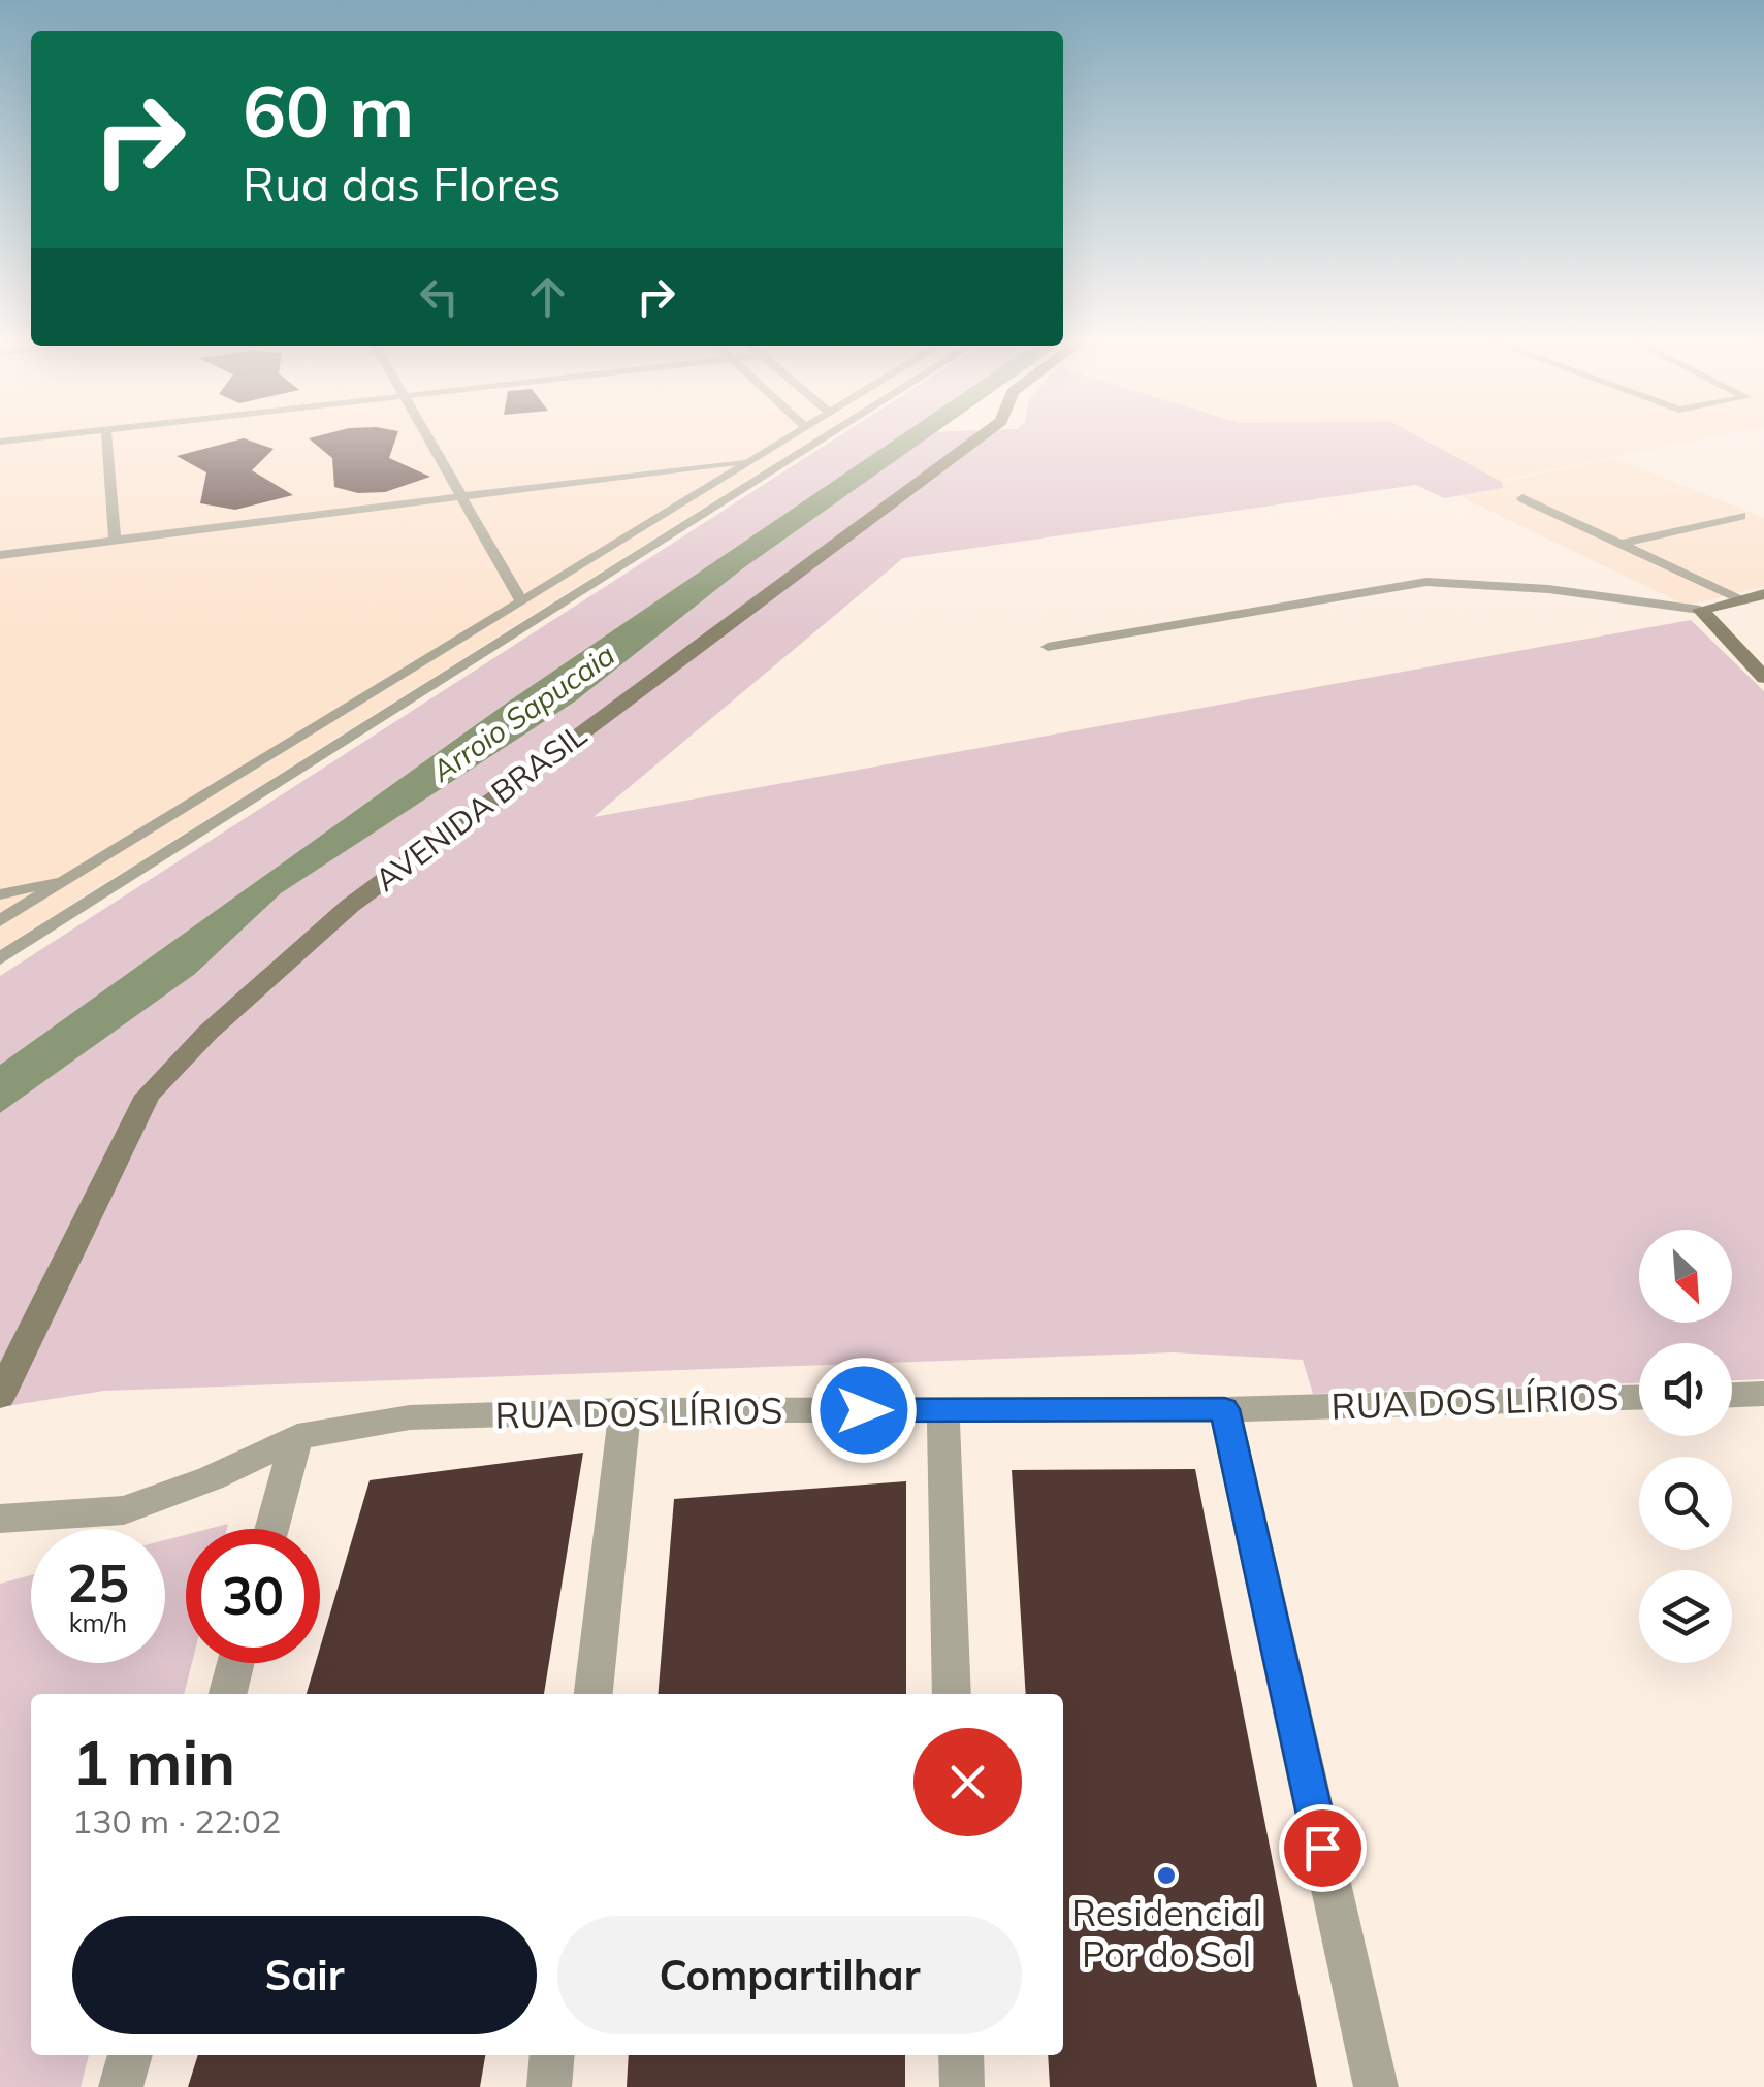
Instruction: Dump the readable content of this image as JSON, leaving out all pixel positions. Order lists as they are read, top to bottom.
{
  "streets": {
    "main road": ["AVENIDA BRASIL"],
    "street": ["RUA DOS LÍRIOS"]
  },
  "water": ["Arroio Sapucaia"],
  "places": ["Residencial Por do Sol"],
  "north": "bottom right",
  "page": {
    "turn": ["60 m", "Rua das Flores"],
    "speed": "25 km/h",
    "limit": "30",
    "heading": ["1 min", "130 m · 22:02"],
    "buttons": ["Sair", "Compartilhar"]
  }
}
